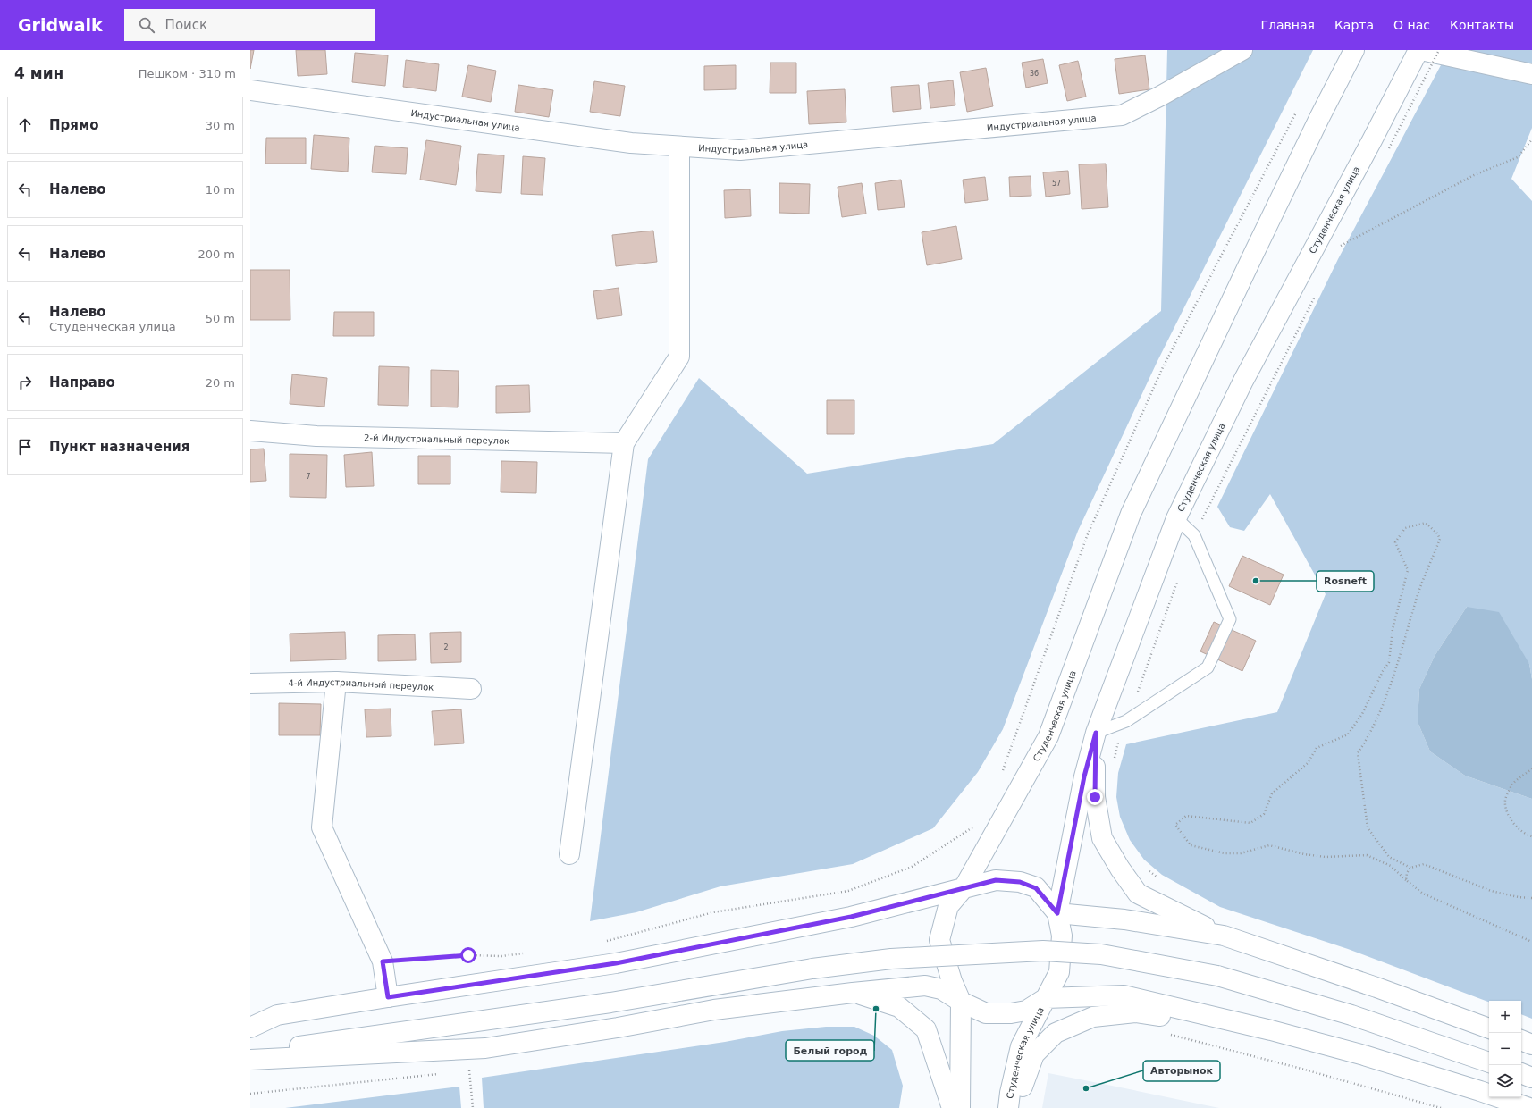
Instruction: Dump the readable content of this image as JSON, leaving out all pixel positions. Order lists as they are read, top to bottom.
{
  "streets": {
    "main road": [
      "Индустриальная улица",
      "Студенческая улица",
      "2-й Индустриальный переулок",
      "4-й Индустриальный переулок"
    ]
  },
  "places": ["Rosneft", "Белый город", "Авторынок"],
  "house_numbers": [
    "36",
    "57",
    "7",
    "2"
  ],
  "page": {
    "header": "Gridwalk",
    "search": "Поиск",
    "nav": [
      "Главная",
      "Карта",
      "О нас",
      "Контакты"
    ],
    "heading": ["4 мин", "Пешком · 310 m"],
    "list": [
      ["Прямо", "30 m"],
      ["Налево", "10 m"],
      ["Налево", "200 m"],
      ["Налево", "Студенческая улица", "50 m"],
      ["Направо", "20 m"],
      "Пункт назначения"
    ],
    "map_buttons": ["+", "−"]
  }
}
